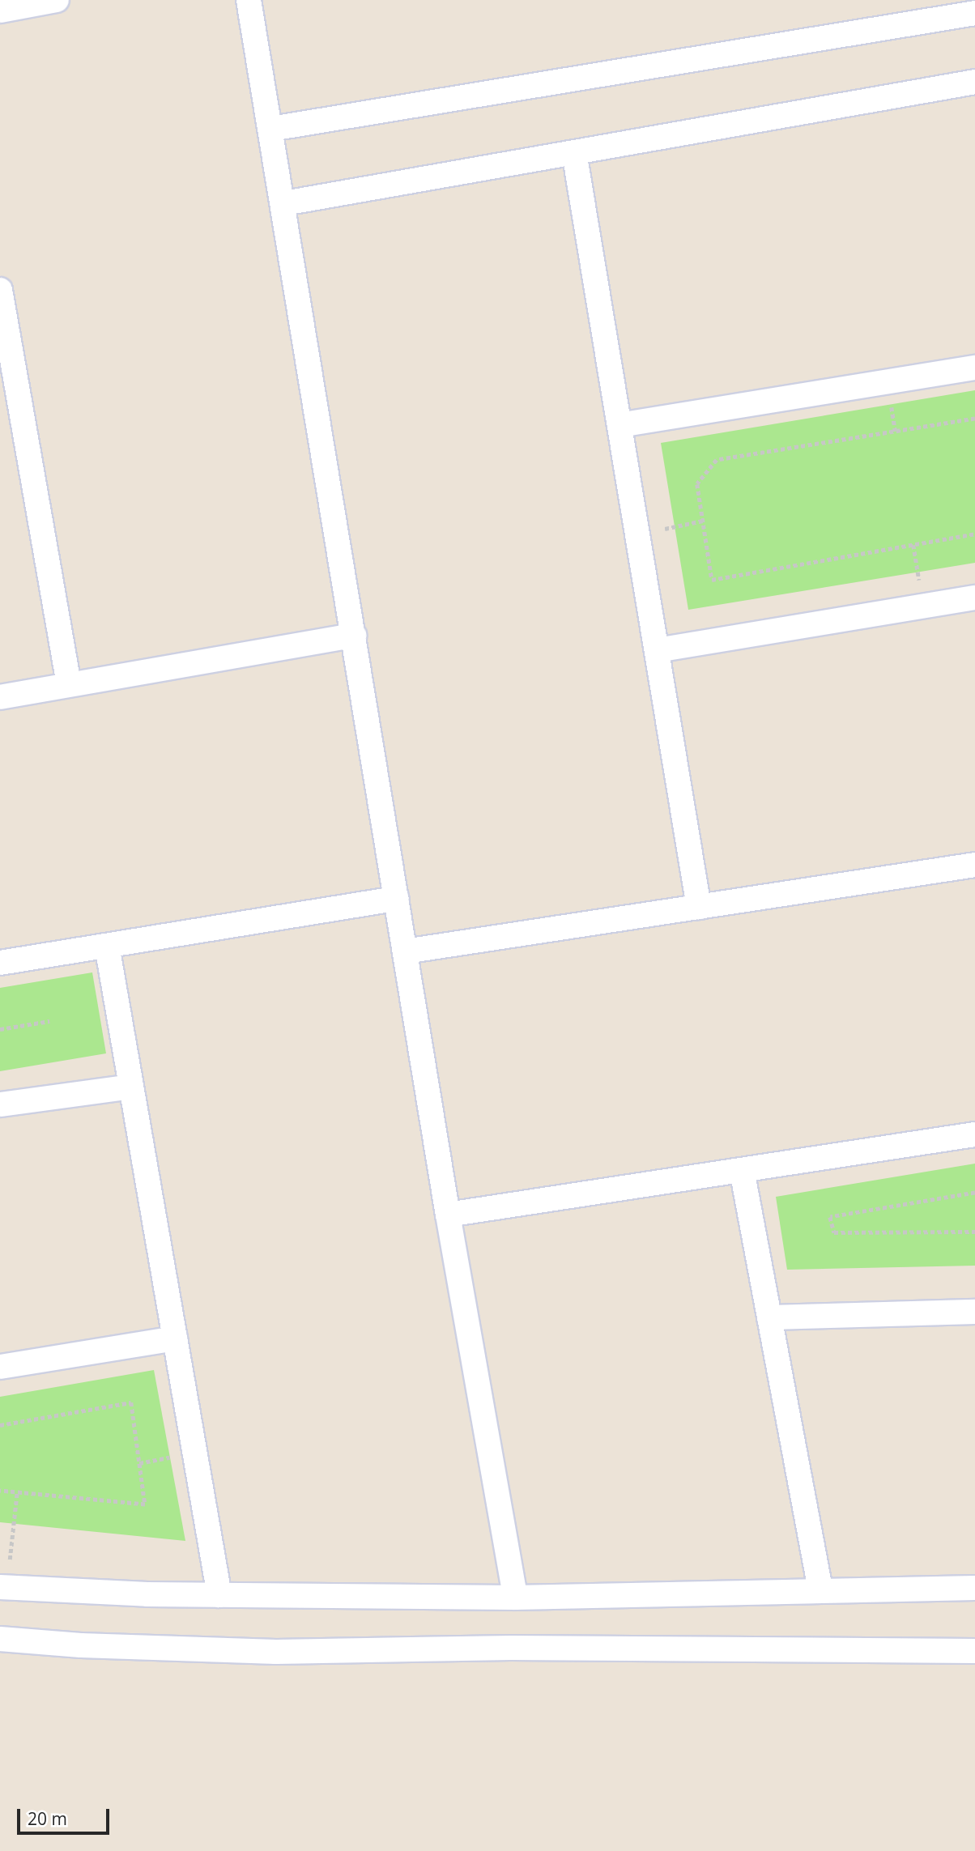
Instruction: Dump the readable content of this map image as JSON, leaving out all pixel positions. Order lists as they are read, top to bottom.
{
  "scale_bar": "20 m"
}
